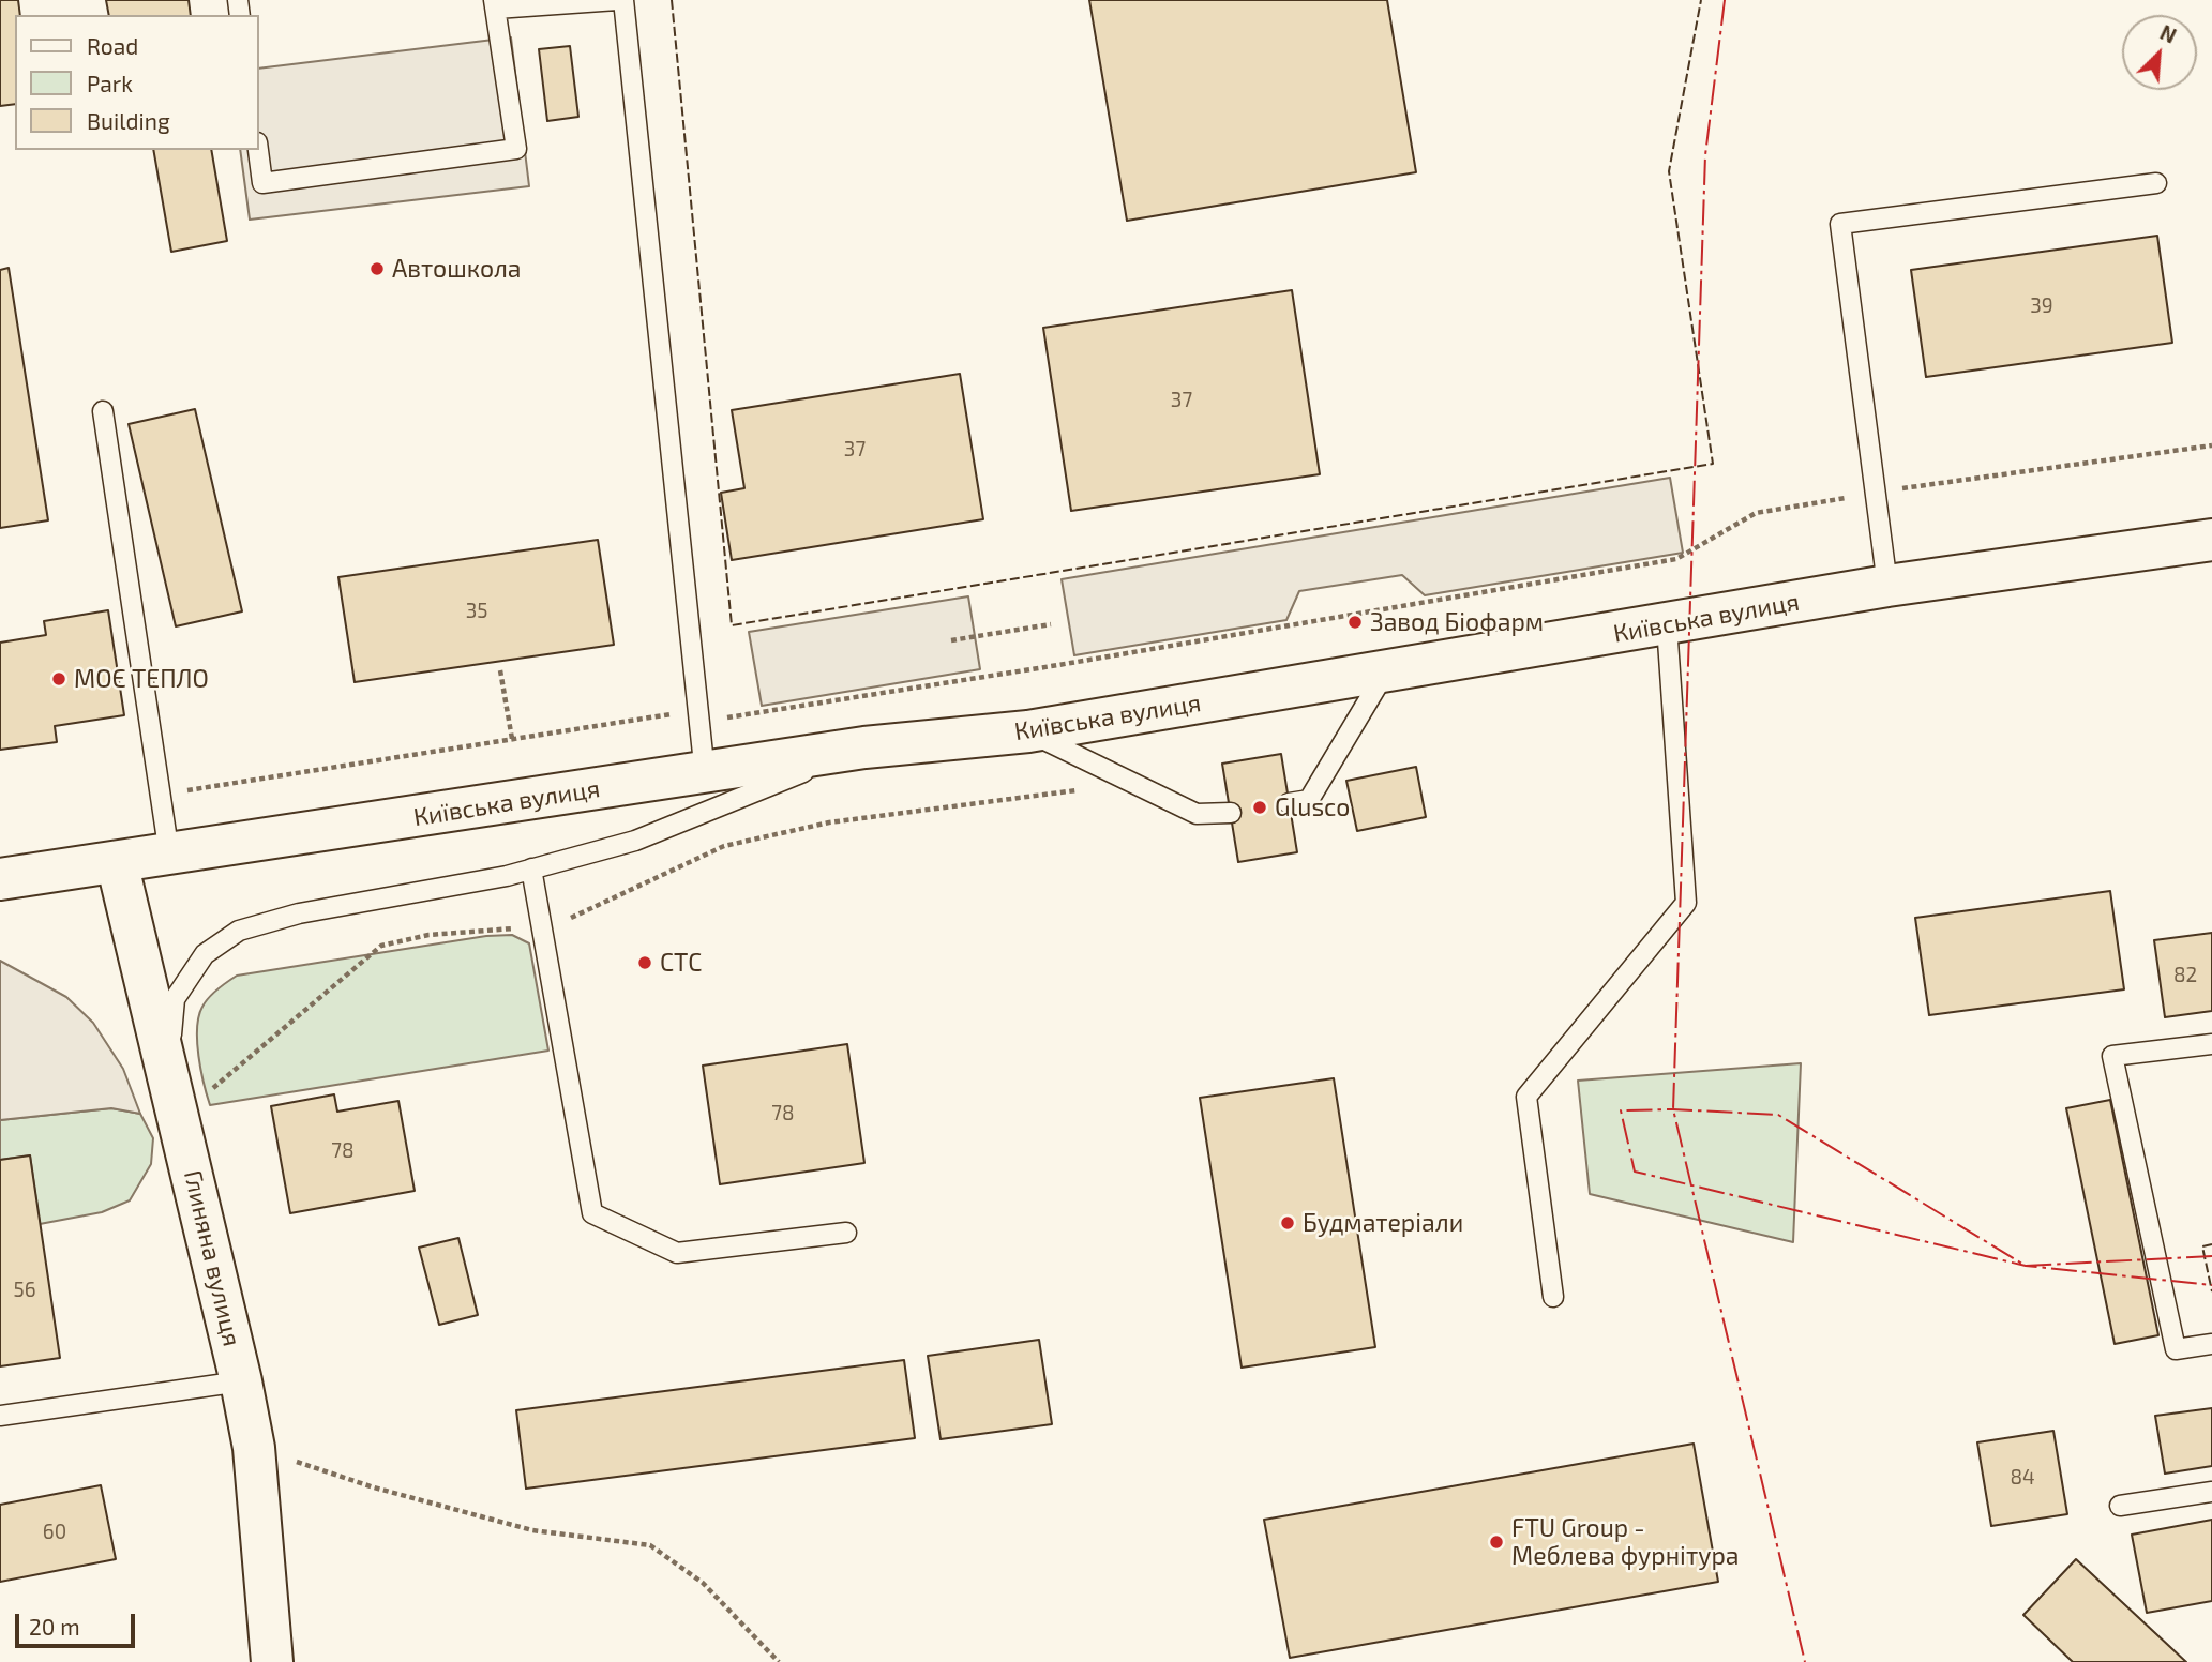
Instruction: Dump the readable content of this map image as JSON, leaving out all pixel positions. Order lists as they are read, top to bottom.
{
  "streets": {
    "main road": ["Київська вулиця", "Глиняна вулиця"]
  },
  "crossings": [
    ["Київська вулиця", "Глиняна вулиця"]
  ],
  "places": [
    "Автошкола",
    "Завод Біофарм",
    "МОЄ ТЕПЛО",
    "Glusco",
    "СТС",
    "Будматеріали",
    "FTU Group - Меблева фурнітура"
  ],
  "house_numbers": [
    "39",
    "37",
    "37",
    "35",
    "82",
    "78",
    "78",
    "56",
    "84",
    "60"
  ],
  "legend": ["Road", "Park", "Building"],
  "scale_bar": "20 m",
  "north": "top right"
}
